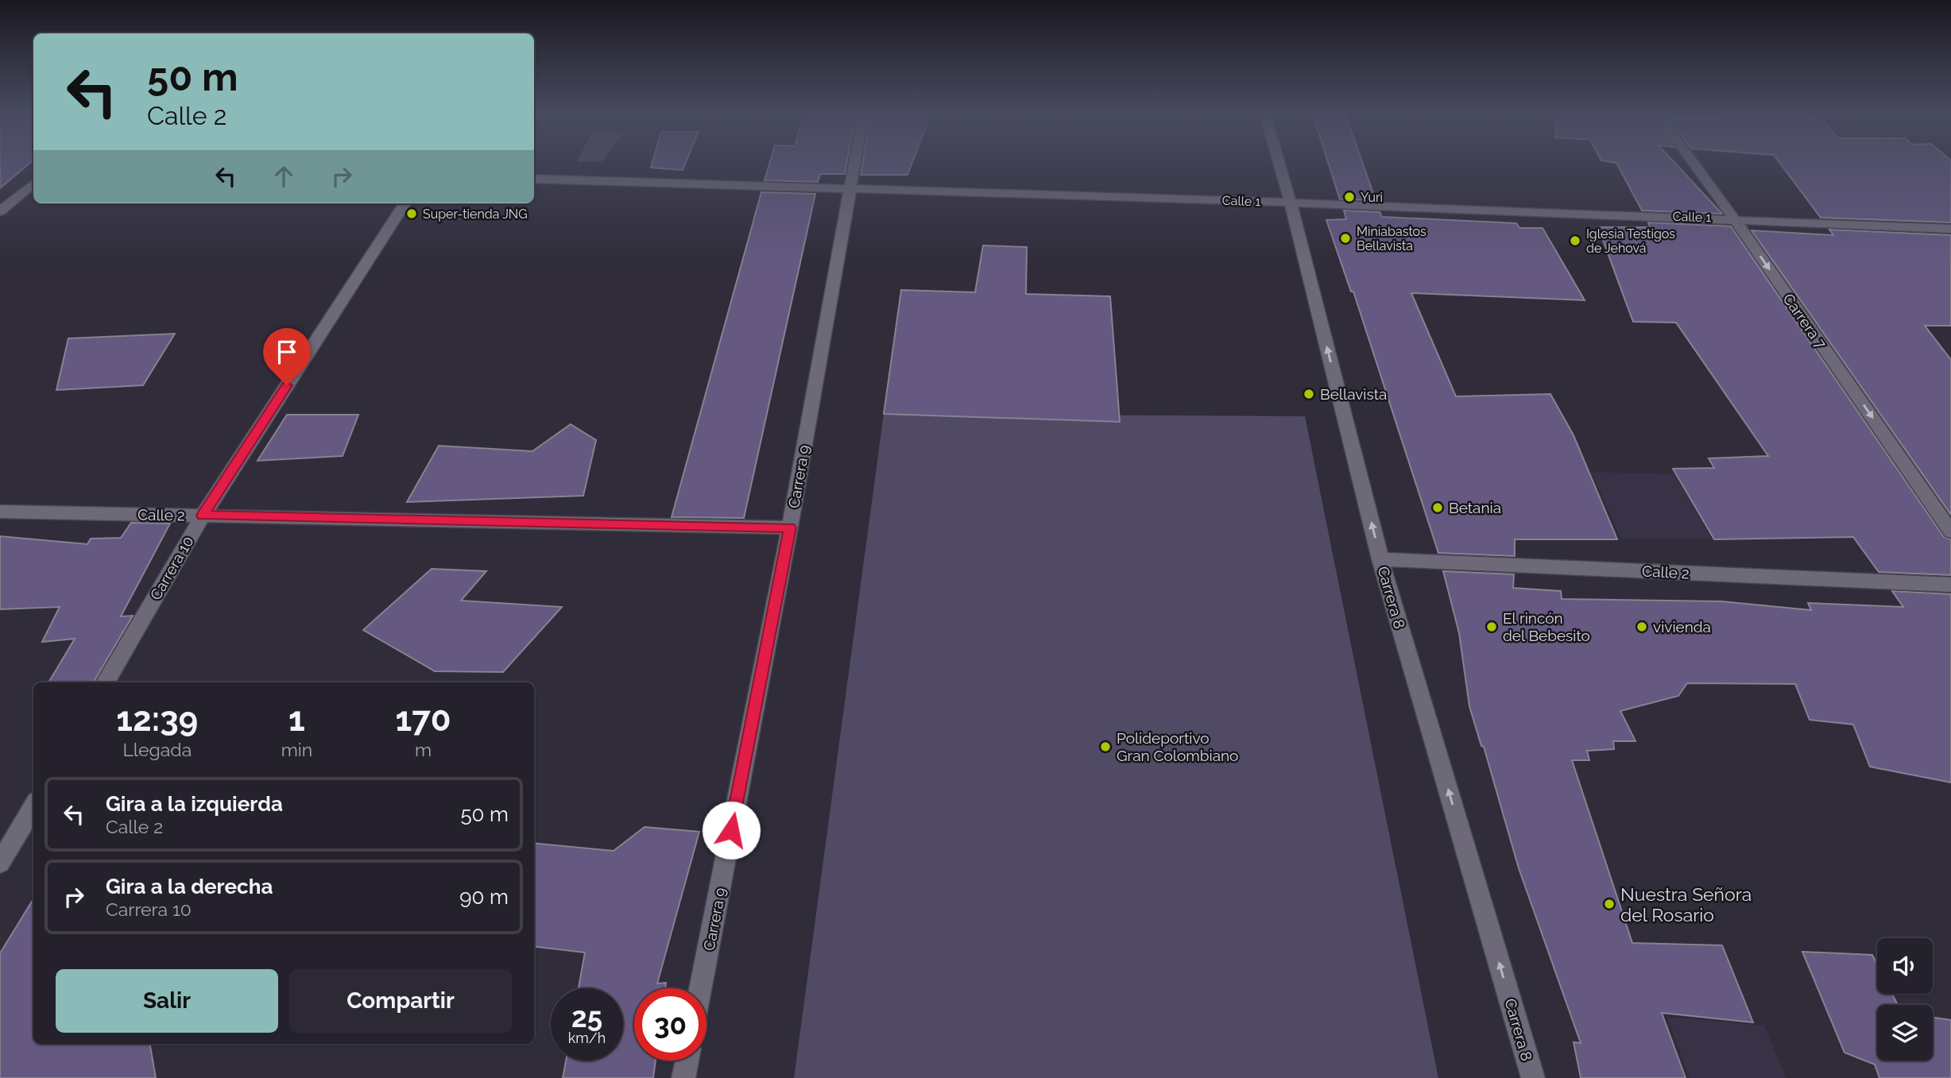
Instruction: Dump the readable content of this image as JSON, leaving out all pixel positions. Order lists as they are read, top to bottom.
{
  "streets": {
    "street": [
      "Calle 1",
      "Carrera 7",
      "Carrera 9",
      "Calle 2",
      "Carrera 10",
      "Carrera 8"
    ]
  },
  "crossings": [
    ["Calle 1", "Carrera 7"],
    ["Calle 1", "Carrera 9"],
    ["Calle 1", "Carrera 8"],
    ["Carrera 9", "Calle 2"],
    ["Calle 2", "Carrera 10"],
    ["Calle 2", "Carrera 8"]
  ],
  "one_way": ["Carrera 7", "Carrera 8"],
  "places": [
    "Yuri",
    "Super-tienda JNG",
    "Miniabastos Bellavista",
    "Iglesia Testigos de Jehová",
    "Bellavista",
    "Betania",
    "El rincón del Bebesito",
    "vivienda",
    "Polideportivo Gran Colombiano",
    "Nuestra Señora del Rosario"
  ],
  "page": {
    "turn": ["50 m", "Calle 2"],
    "eta": [
      "12:39",
      "Llegada",
      "1",
      "min",
      "170",
      "m"
    ],
    "list": [
      {
        "name": "Gira a la izquierda",
        "note": "Calle 2",
        "value": "50 m"
      },
      {
        "name": "Gira a la derecha",
        "note": "Carrera 10",
        "value": "90 m"
      }
    ],
    "buttons": ["Salir", "Compartir"],
    "speed": "25 km/h",
    "limit": "30"
  }
}
